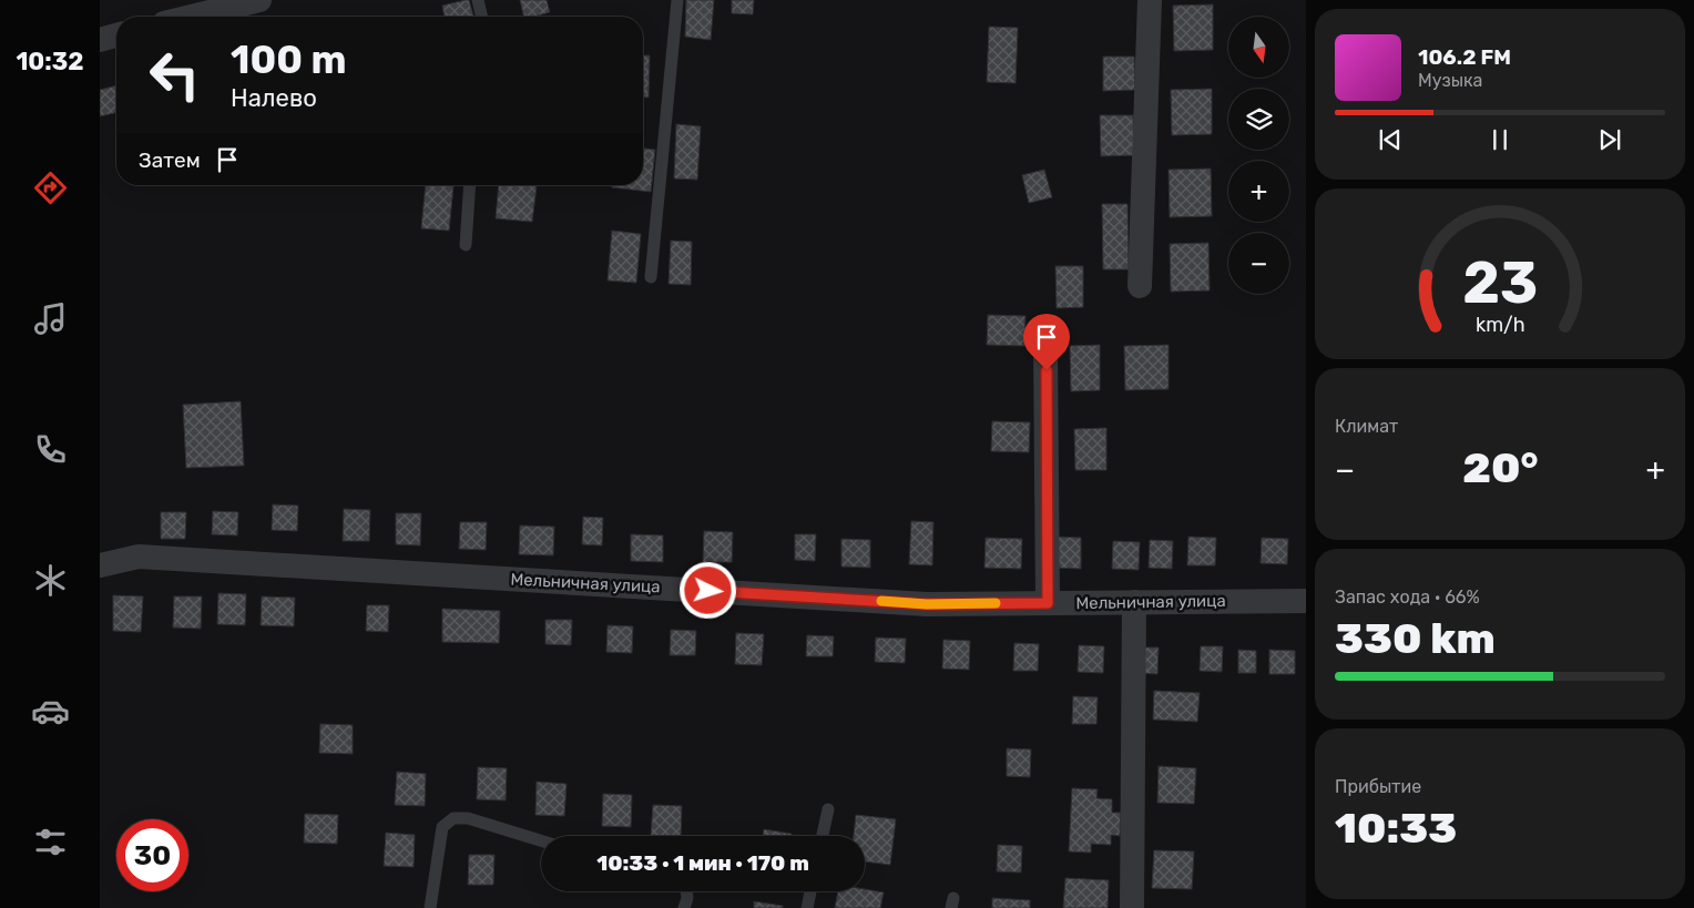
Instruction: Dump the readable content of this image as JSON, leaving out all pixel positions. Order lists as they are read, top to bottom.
{
  "streets": {
    "street": ["Мельничная улица"]
  },
  "north": "bottom",
  "page": {
    "tabs": "10:32",
    "map_buttons": ["+", "−"],
    "turn": ["100 m", "Налево"],
    "song": ["106.2 FM", "Музыка"],
    "then": "Затем",
    "tile": [
      "Климат",
      ["Запас хода · 66%", "330 km"],
      ["Прибытие", "10:33"]
    ],
    "heat": ["−", "20°", "+"],
    "limit": "30",
    "trip": "10:33 · 1 мин · 170 m",
    "gauge": ["23", "km/h"]
  }
}
